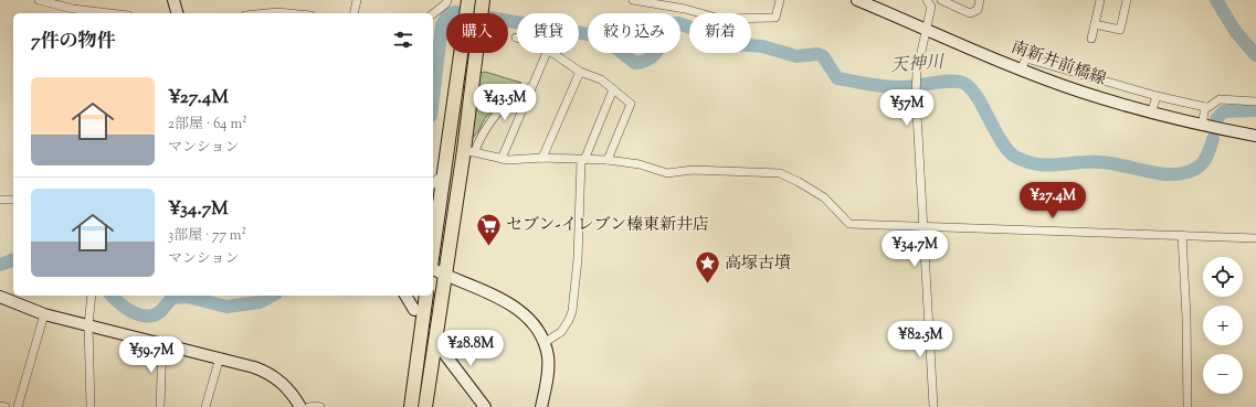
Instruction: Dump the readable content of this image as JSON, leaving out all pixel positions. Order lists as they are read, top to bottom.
{
  "streets": {
    "main road": ["南新井前橋線"]
  },
  "water": ["天神川"],
  "places": {
    "supermarket": ["セブン-イレブン榛東新井店"],
    "place": ["高塚古墳"]
  },
  "page": {
    "chip": [
      "購入",
      "賃貸",
      "絞り込み",
      "新着"
    ],
    "heading": "7件の物件",
    "list": [
      {
        "name": "¥27.4M",
        "note": "2部屋 · 64 m² · マンション"
      },
      {
        "name": "¥34.7M",
        "note": "3部屋 · 77 m² · マンション"
      }
    ],
    "price": [
      "¥43.5M",
      "¥57M",
      "¥27.4M",
      "¥34.7M",
      "¥82.5M",
      "¥28.8M",
      "¥59.7M"
    ],
    "map_buttons": ["+", "−"]
  }
}
